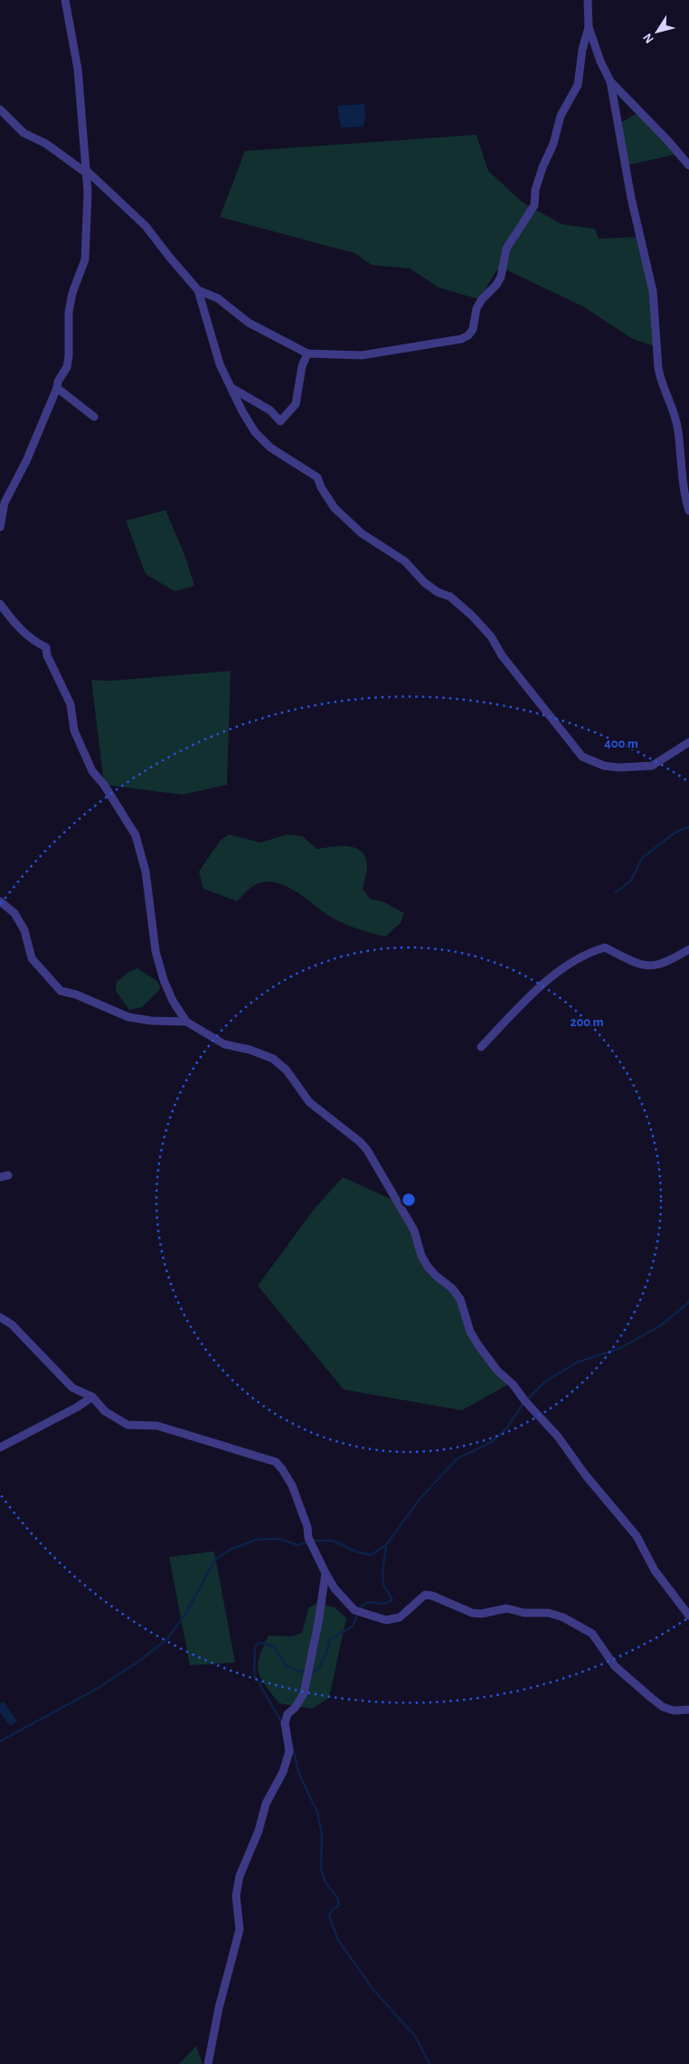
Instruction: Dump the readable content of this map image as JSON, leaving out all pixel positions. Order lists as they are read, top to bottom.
{
  "north": "bottom left",
  "rings": ["400 m", "200 m"]
}
